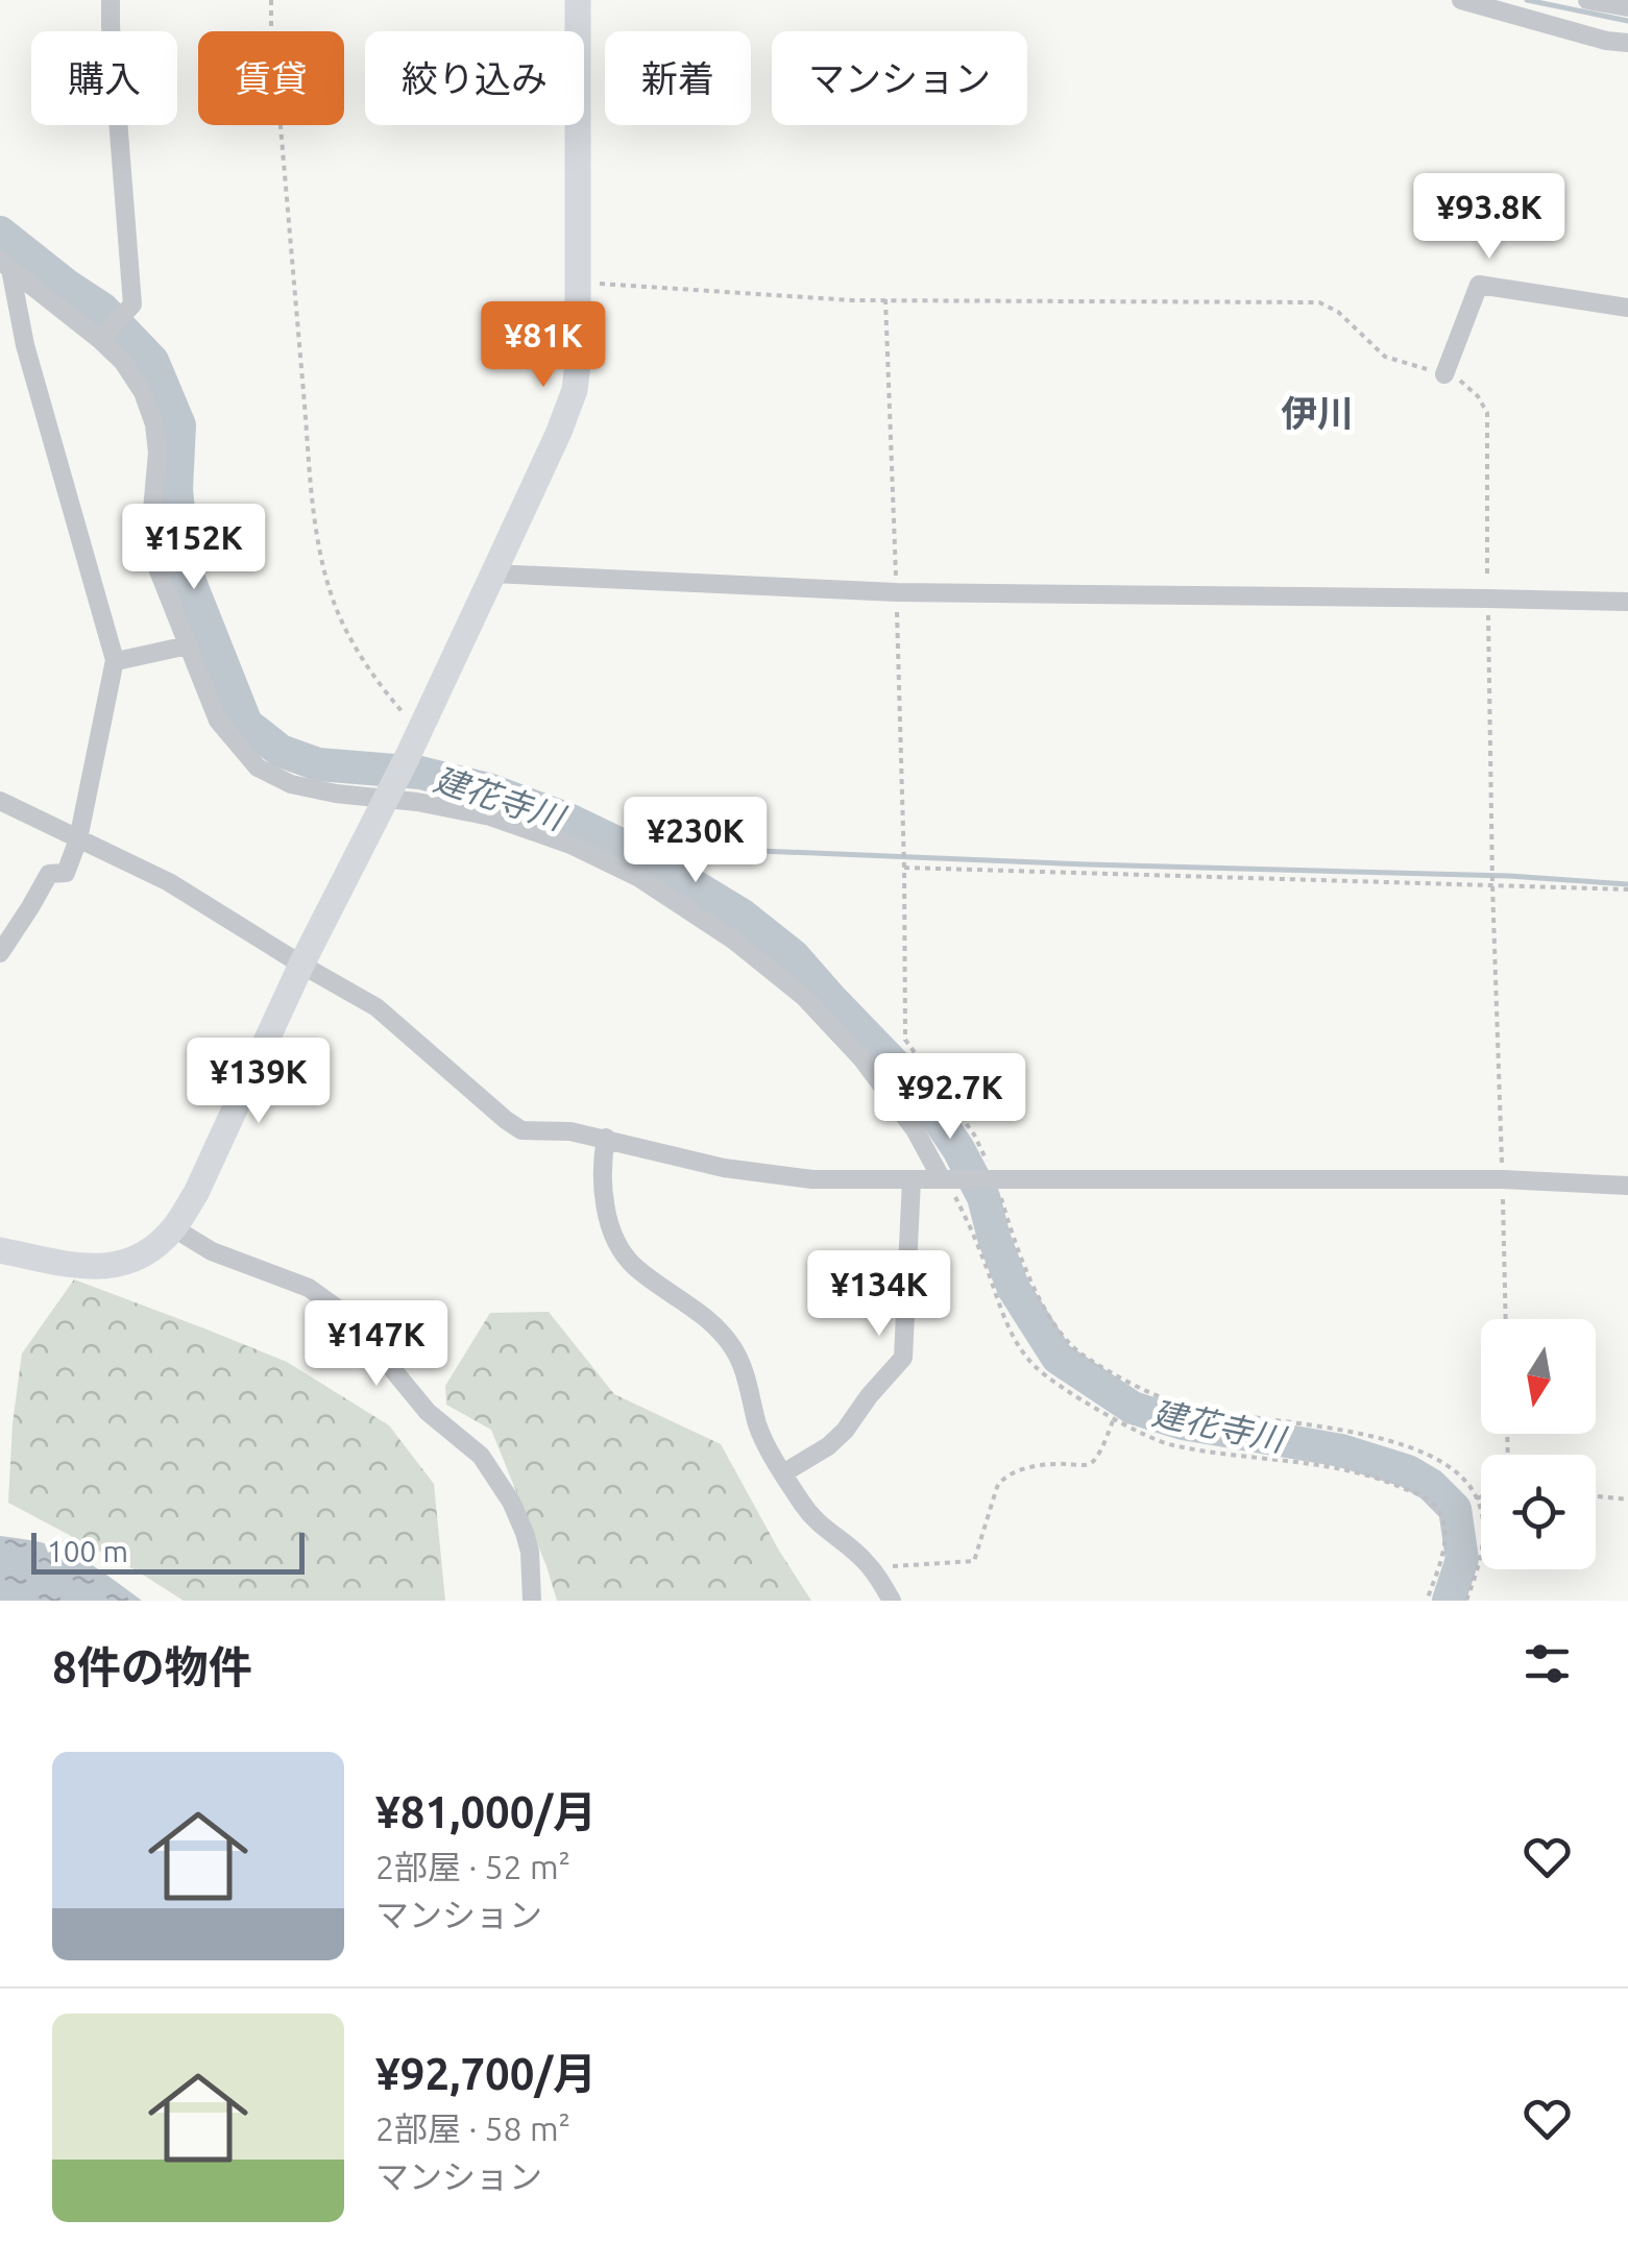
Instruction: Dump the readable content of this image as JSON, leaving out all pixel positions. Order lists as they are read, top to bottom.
{
  "districts": ["伊川"],
  "water": ["建花寺川"],
  "scale_bar": "100 m",
  "north": "bottom",
  "page": {
    "chip": [
      "購入",
      "賃貸",
      "絞り込み",
      "新着",
      "マンション"
    ],
    "price": [
      "¥93.8K",
      "¥81K",
      "¥152K",
      "¥230K",
      "¥139K",
      "¥92.7K",
      "¥134K",
      "¥147K"
    ],
    "scale": "100 m",
    "heading": "8件の物件",
    "list": [
      {
        "name": "¥81,000/月",
        "note": "2部屋 · 52 m² · マンション"
      },
      {
        "name": "¥92,700/月",
        "note": "2部屋 · 58 m² · マンション"
      }
    ]
  }
}
